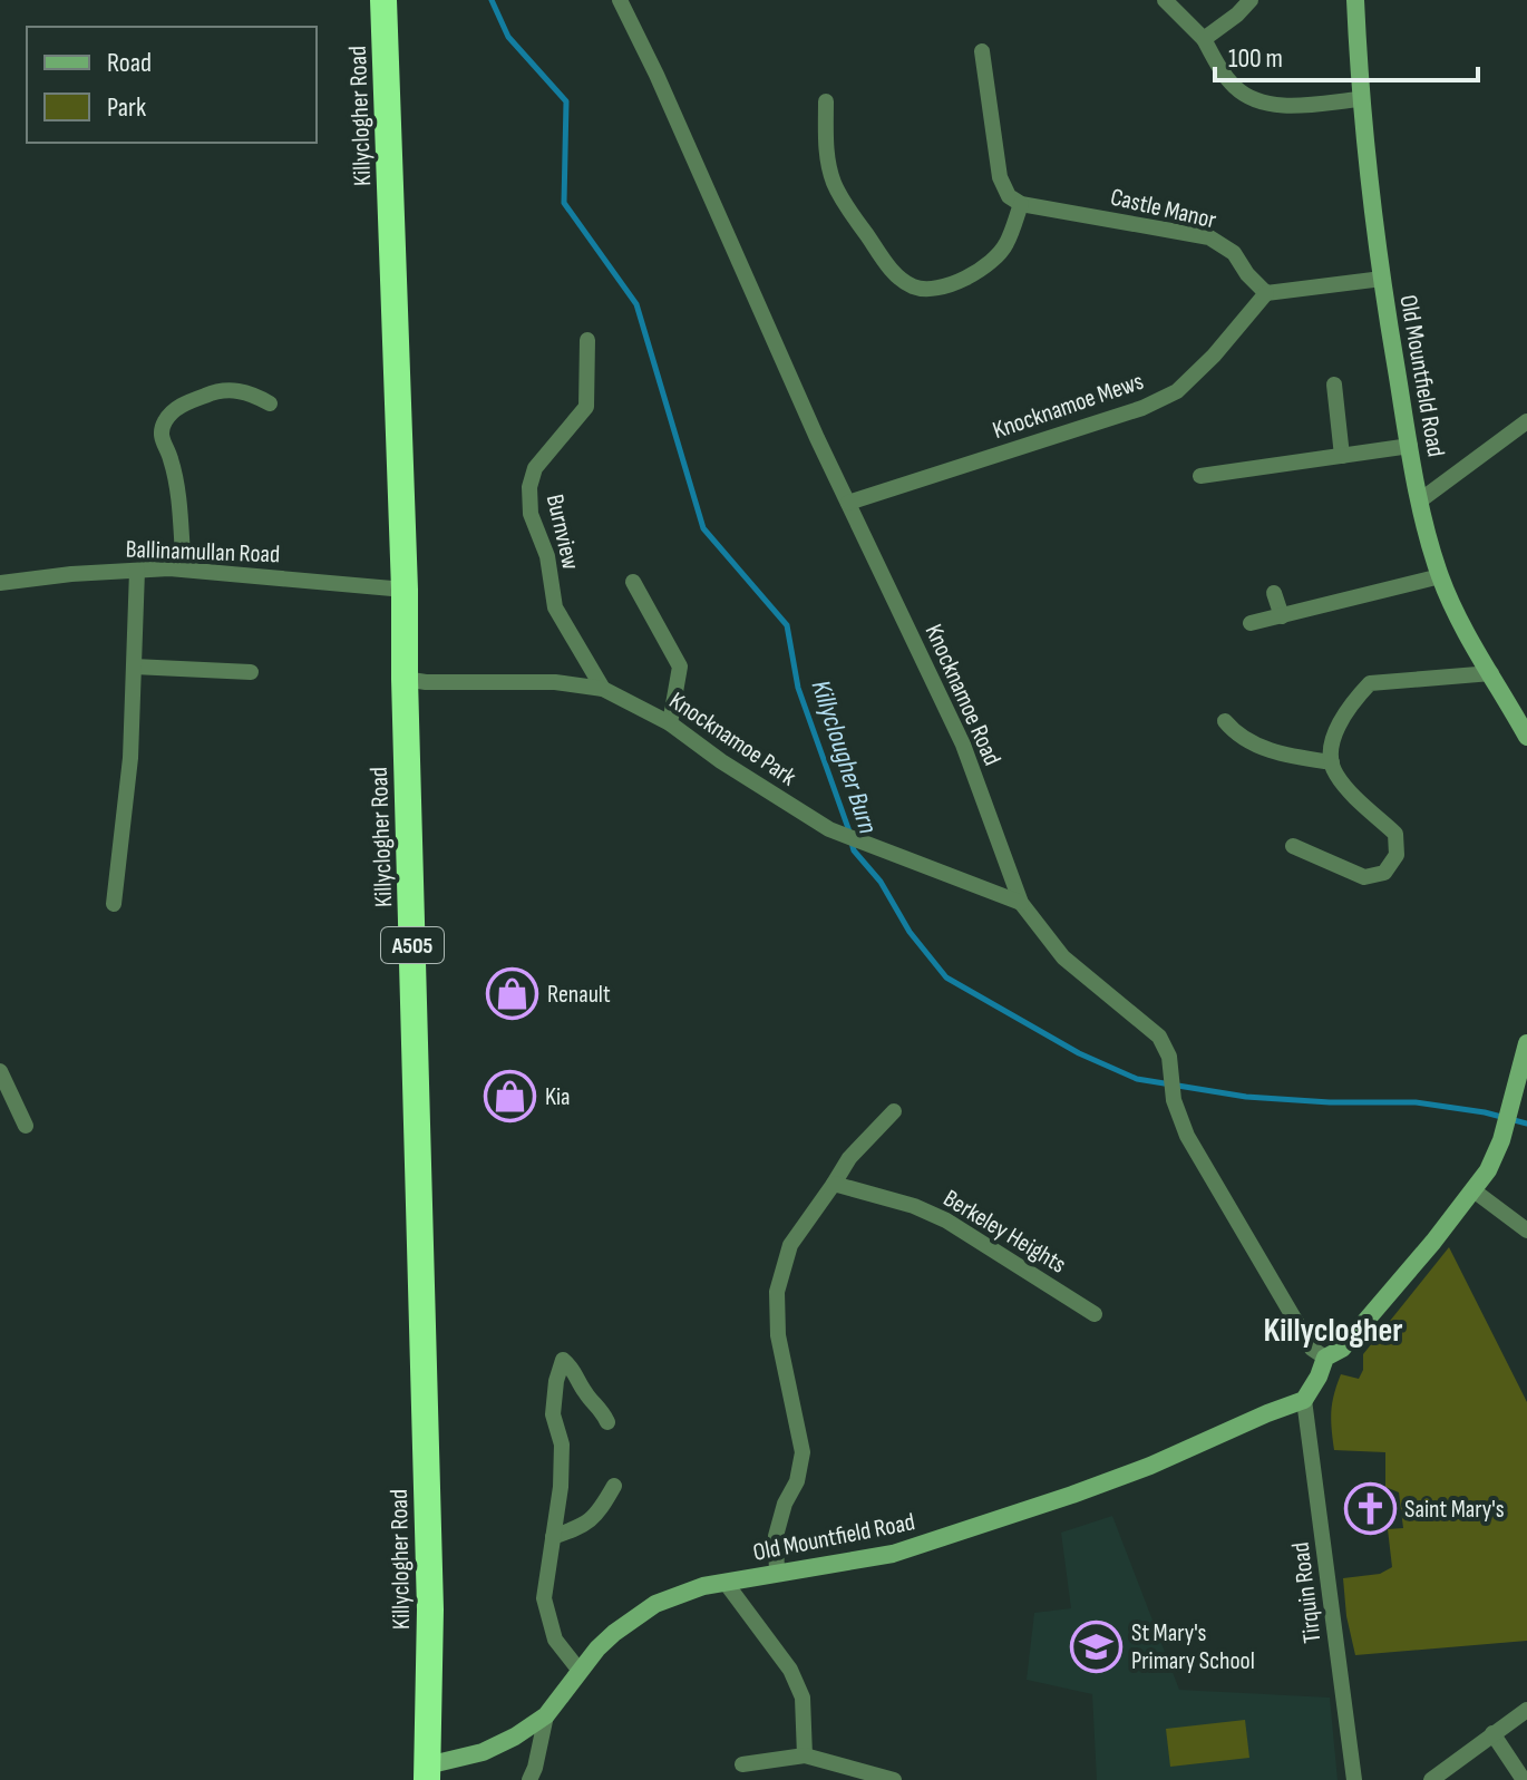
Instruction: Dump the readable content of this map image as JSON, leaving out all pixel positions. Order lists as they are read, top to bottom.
{
  "streets": {
    "highway": ["Killyclogher Road", "A505"],
    "street": [
      "Castle Manor",
      "Old Mountfield Road",
      "Knocknamoe Mews",
      "Burnview",
      "Ballinamullan Road",
      "Knocknamoe Road",
      "Knocknamoe Park",
      "Berkeley Heights",
      "Tirquin Road"
    ]
  },
  "crossings": [
    ["Killyclogher Road", "Ballinamullan Road"],
    ["Killyclogher Road", "Knocknamoe Park"],
    ["Castle Manor", "Knocknamoe Mews"],
    ["Old Mountfield Road", "Tirquin Road"],
    ["Knocknamoe Mews", "Knocknamoe Road"],
    ["Burnview", "Knocknamoe Park"],
    ["Knocknamoe Road", "Knocknamoe Park"]
  ],
  "districts": ["Killyclogher"],
  "water": ["Killyclougher Burn"],
  "places": {
    "shop": ["Renault", "Kia"],
    "church": ["Saint Mary's"],
    "school or university": ["St Mary's Primary School"]
  },
  "legend": ["Road", "Park"],
  "scale_bar": "100 m"
}
